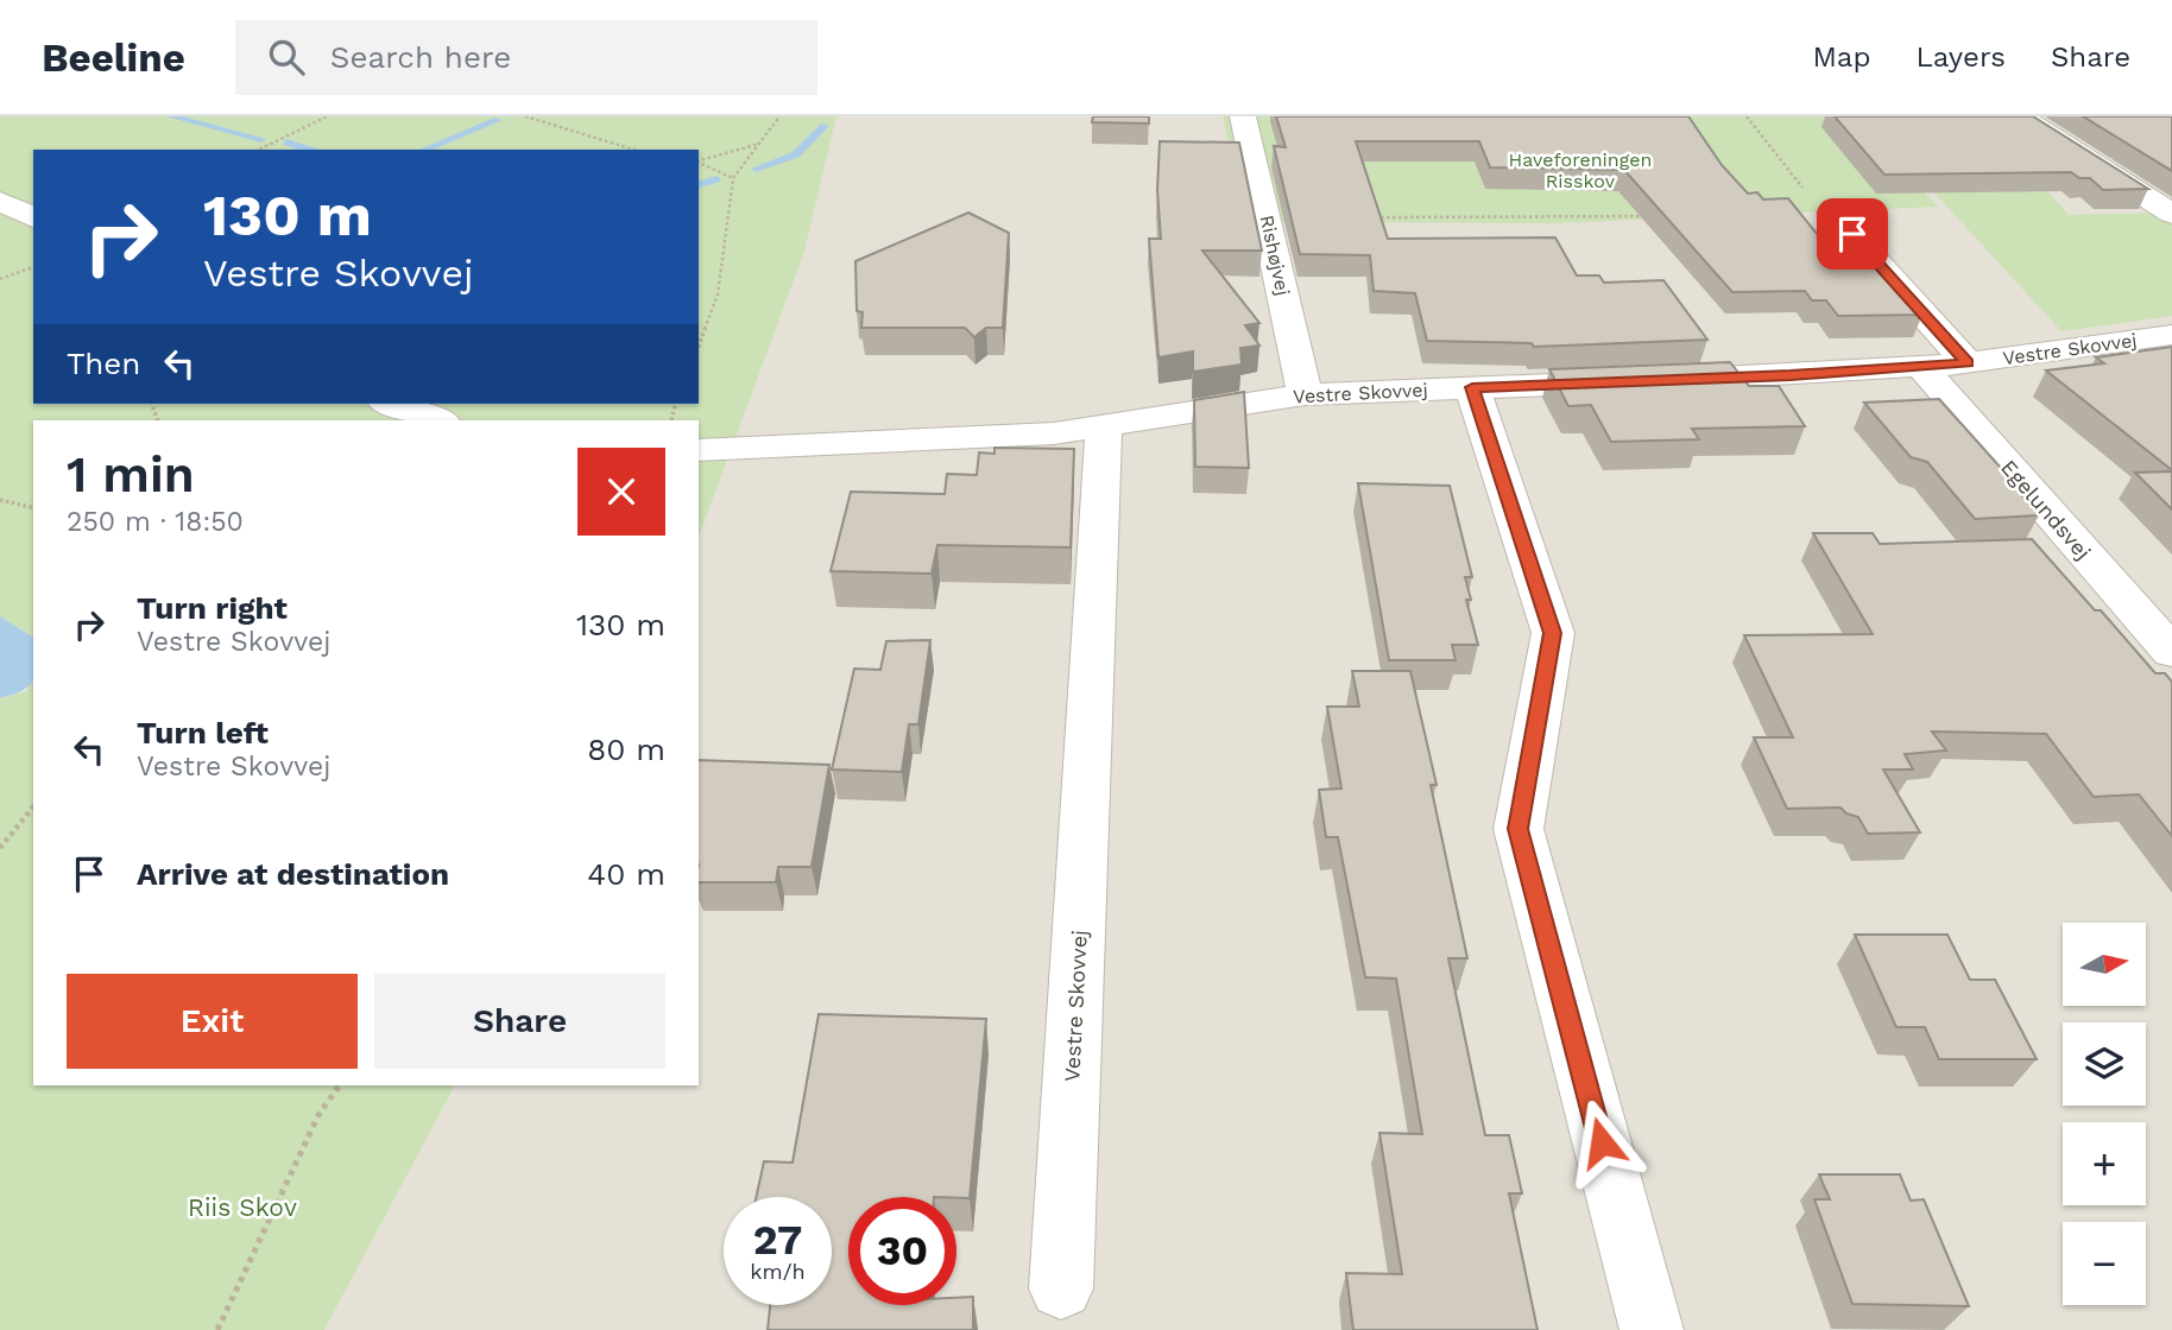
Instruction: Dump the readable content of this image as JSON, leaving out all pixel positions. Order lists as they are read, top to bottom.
{
  "streets": {
    "street": ["Rishøjvej", "Vestre Skovvej", "Egelundsvej"]
  },
  "crossings": [
    ["Rishøjvej", "Vestre Skovvej"],
    ["Vestre Skovvej", "Egelundsvej"]
  ],
  "parks": ["Haveforeningen Risskov", "Riis Skov"],
  "north": "right",
  "page": {
    "header": "Beeline",
    "search": "Search here",
    "nav": ["Map", "Layers", "Share"],
    "turn": ["130 m", "Vestre Skovvej"],
    "then": "Then",
    "heading": ["1 min", "250 m · 18:50"],
    "list": [
      {
        "name": "Turn right",
        "note": "Vestre Skovvej",
        "value": "130 m"
      },
      {
        "name": "Turn left",
        "note": "Vestre Skovvej",
        "value": "80 m"
      },
      {
        "name": "Arrive at destination",
        "value": "40 m"
      }
    ],
    "map_buttons": ["+", "−"],
    "buttons": ["Exit", "Share"],
    "speed": "27 km/h",
    "limit": "30"
  }
}
